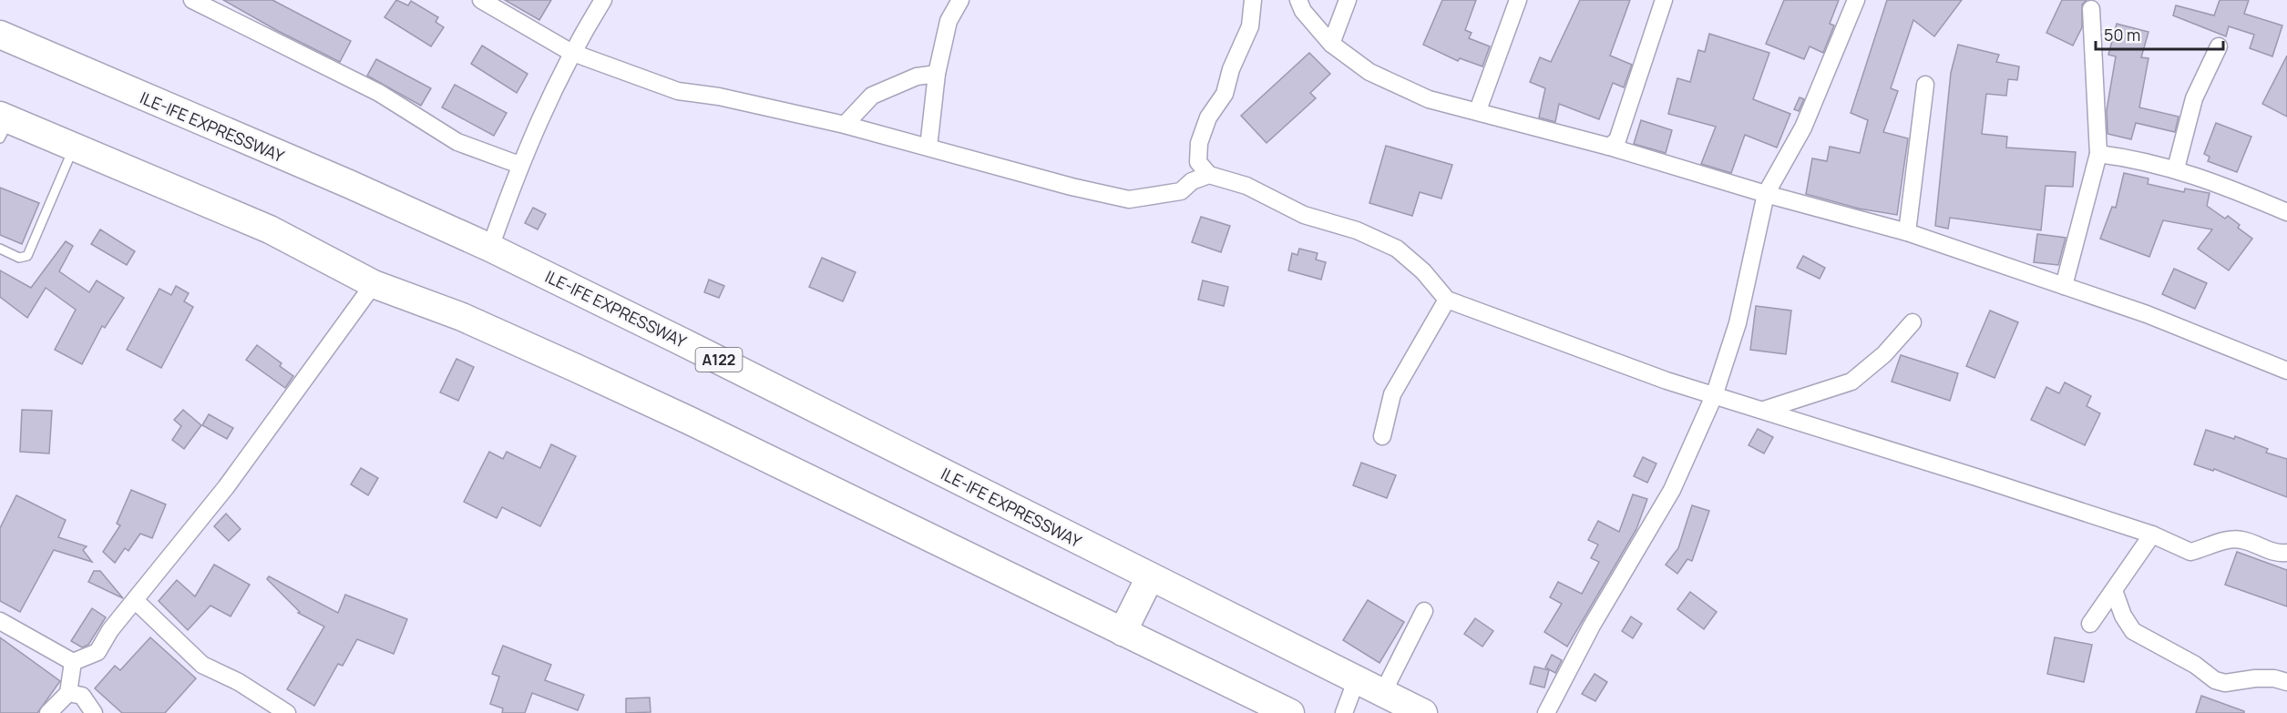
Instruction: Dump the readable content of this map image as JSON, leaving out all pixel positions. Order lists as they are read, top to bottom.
{
  "streets": {
    "highway": ["ILE-IFE EXPRESSWAY", "A122"]
  },
  "scale_bar": "50 m"
}
